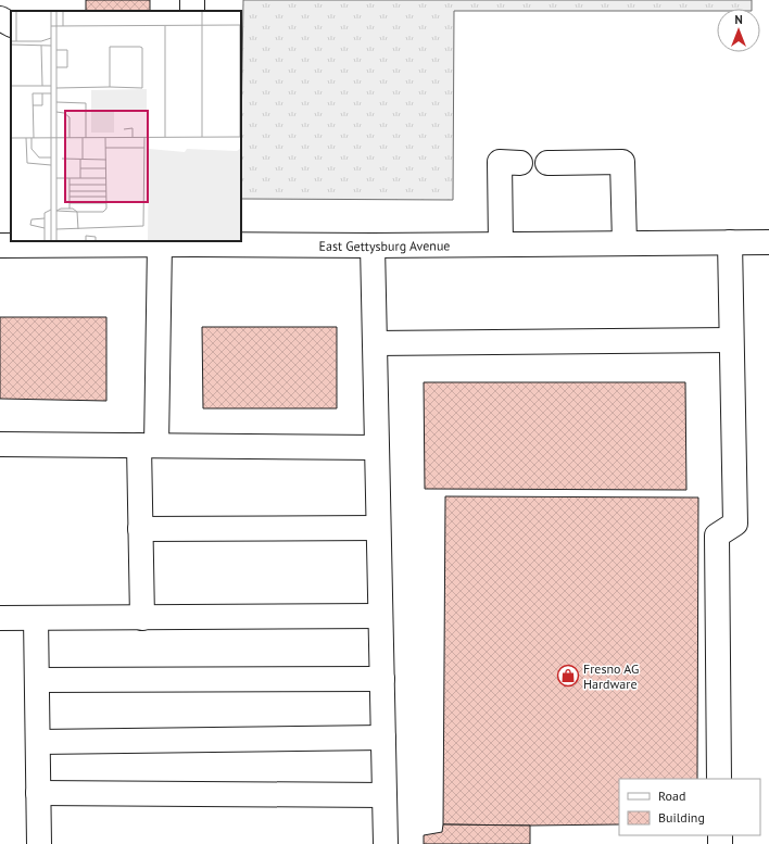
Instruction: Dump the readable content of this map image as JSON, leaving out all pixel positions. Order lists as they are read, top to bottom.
{
  "streets": {
    "street": ["East Gettysburg Avenue"]
  },
  "places": {
    "shop": ["Fresno AG Hardware"]
  },
  "legend": ["Road", "Building"],
  "north": "top"
}
